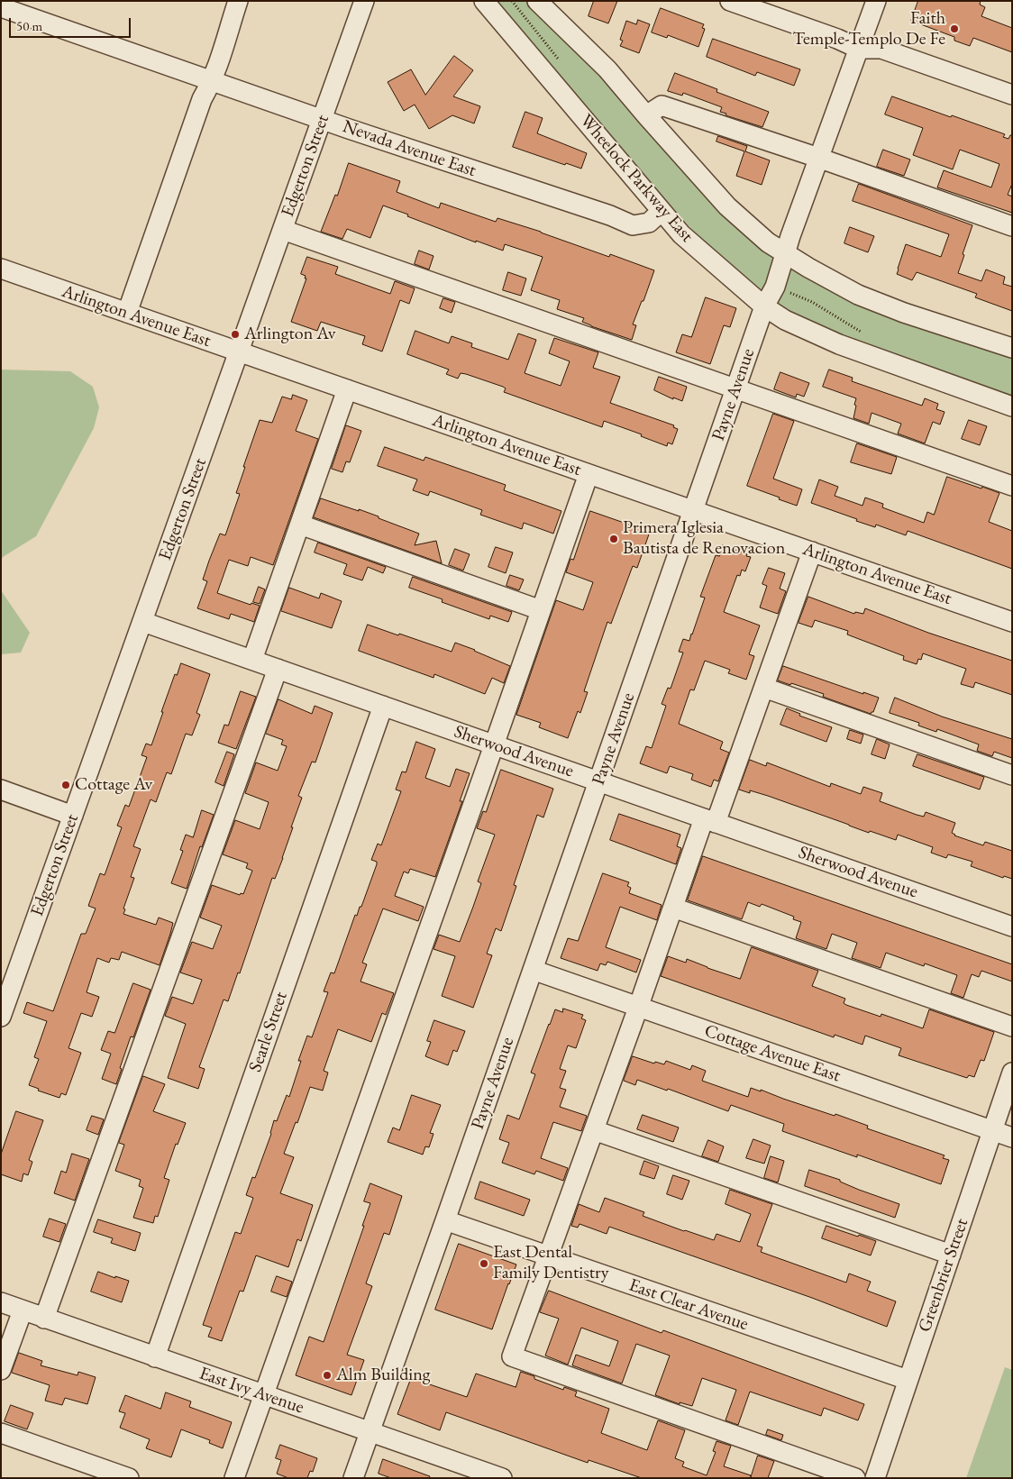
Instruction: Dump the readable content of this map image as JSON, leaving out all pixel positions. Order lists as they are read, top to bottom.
{
  "streets": {
    "street": [
      "Nevada Avenue East",
      "Edgerton Street",
      "Wheelock Parkway East",
      "Arlington Avenue East",
      "Payne Avenue",
      "Sherwood Avenue",
      "Searle Street",
      "Cottage Avenue East",
      "Greenbrier Street",
      "East Clear Avenue",
      "East Ivy Avenue"
    ]
  },
  "crossings": [
    ["Nevada Avenue East", "Edgerton Street"],
    ["Nevada Avenue East", "Wheelock Parkway East"],
    ["Edgerton Street", "Arlington Avenue East"],
    ["Edgerton Street", "Sherwood Avenue"],
    ["Wheelock Parkway East", "Payne Avenue"],
    ["Arlington Avenue East", "Payne Avenue"],
    ["Payne Avenue", "Sherwood Avenue"],
    ["Payne Avenue", "Cottage Avenue East"],
    ["Payne Avenue", "East Clear Avenue"],
    ["Payne Avenue", "East Ivy Avenue"],
    ["Sherwood Avenue", "Searle Street"],
    ["Searle Street", "East Ivy Avenue"],
    ["Cottage Avenue East", "Greenbrier Street"],
    ["Greenbrier Street", "East Clear Avenue"]
  ],
  "places": [
    "Faith Temple-Templo De Fe",
    "Arlington Av",
    "Primera Iglesia Bautista de Renovacion",
    "Cottage Av",
    "East Dental Family Dentistry",
    "Alm Building"
  ],
  "scale_bar": "50 m"
}
